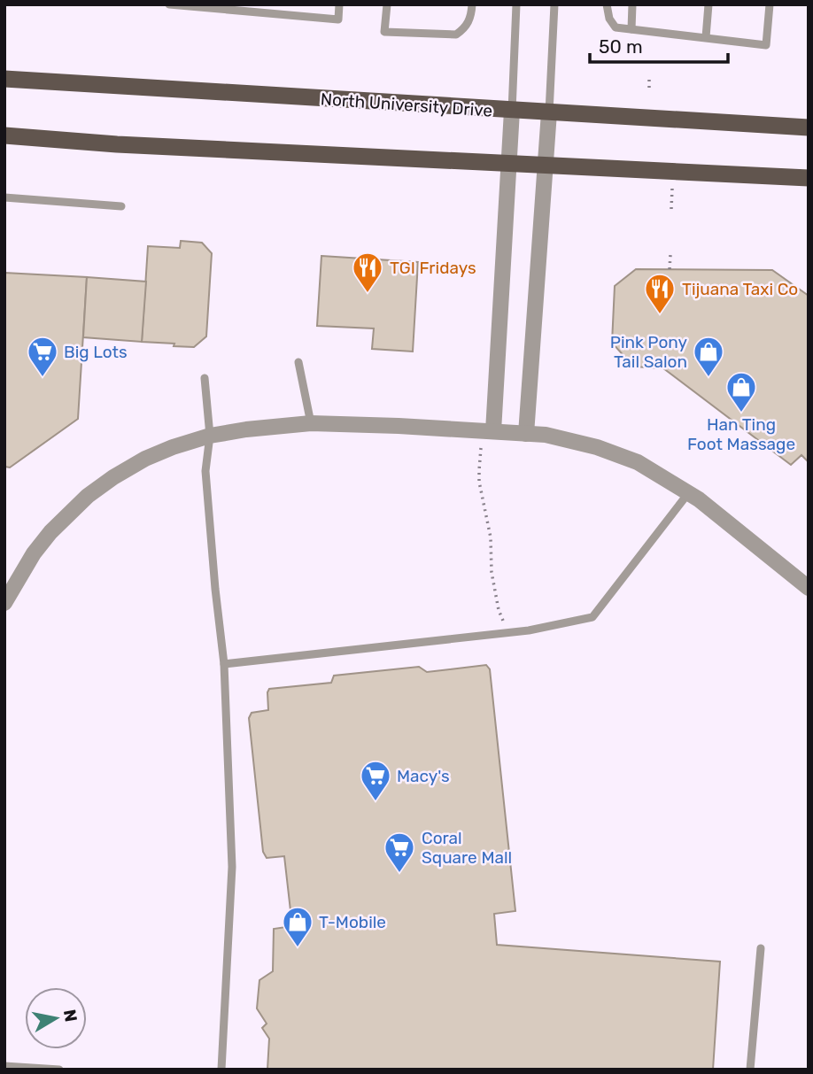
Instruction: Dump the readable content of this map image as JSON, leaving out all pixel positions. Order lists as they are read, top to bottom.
{
  "streets": {
    "main road": ["North University Drive"]
  },
  "places": {
    "restaurant": ["TGI Fridays", "Tijuana Taxi Co"],
    "supermarket": ["Big Lots", "Macy's", "Coral Square Mall"],
    "shop": ["Pink Pony Tail Salon", "Han Ting Foot Massage", "T-Mobile"]
  },
  "scale_bar": "50 m",
  "north": "right"
}
